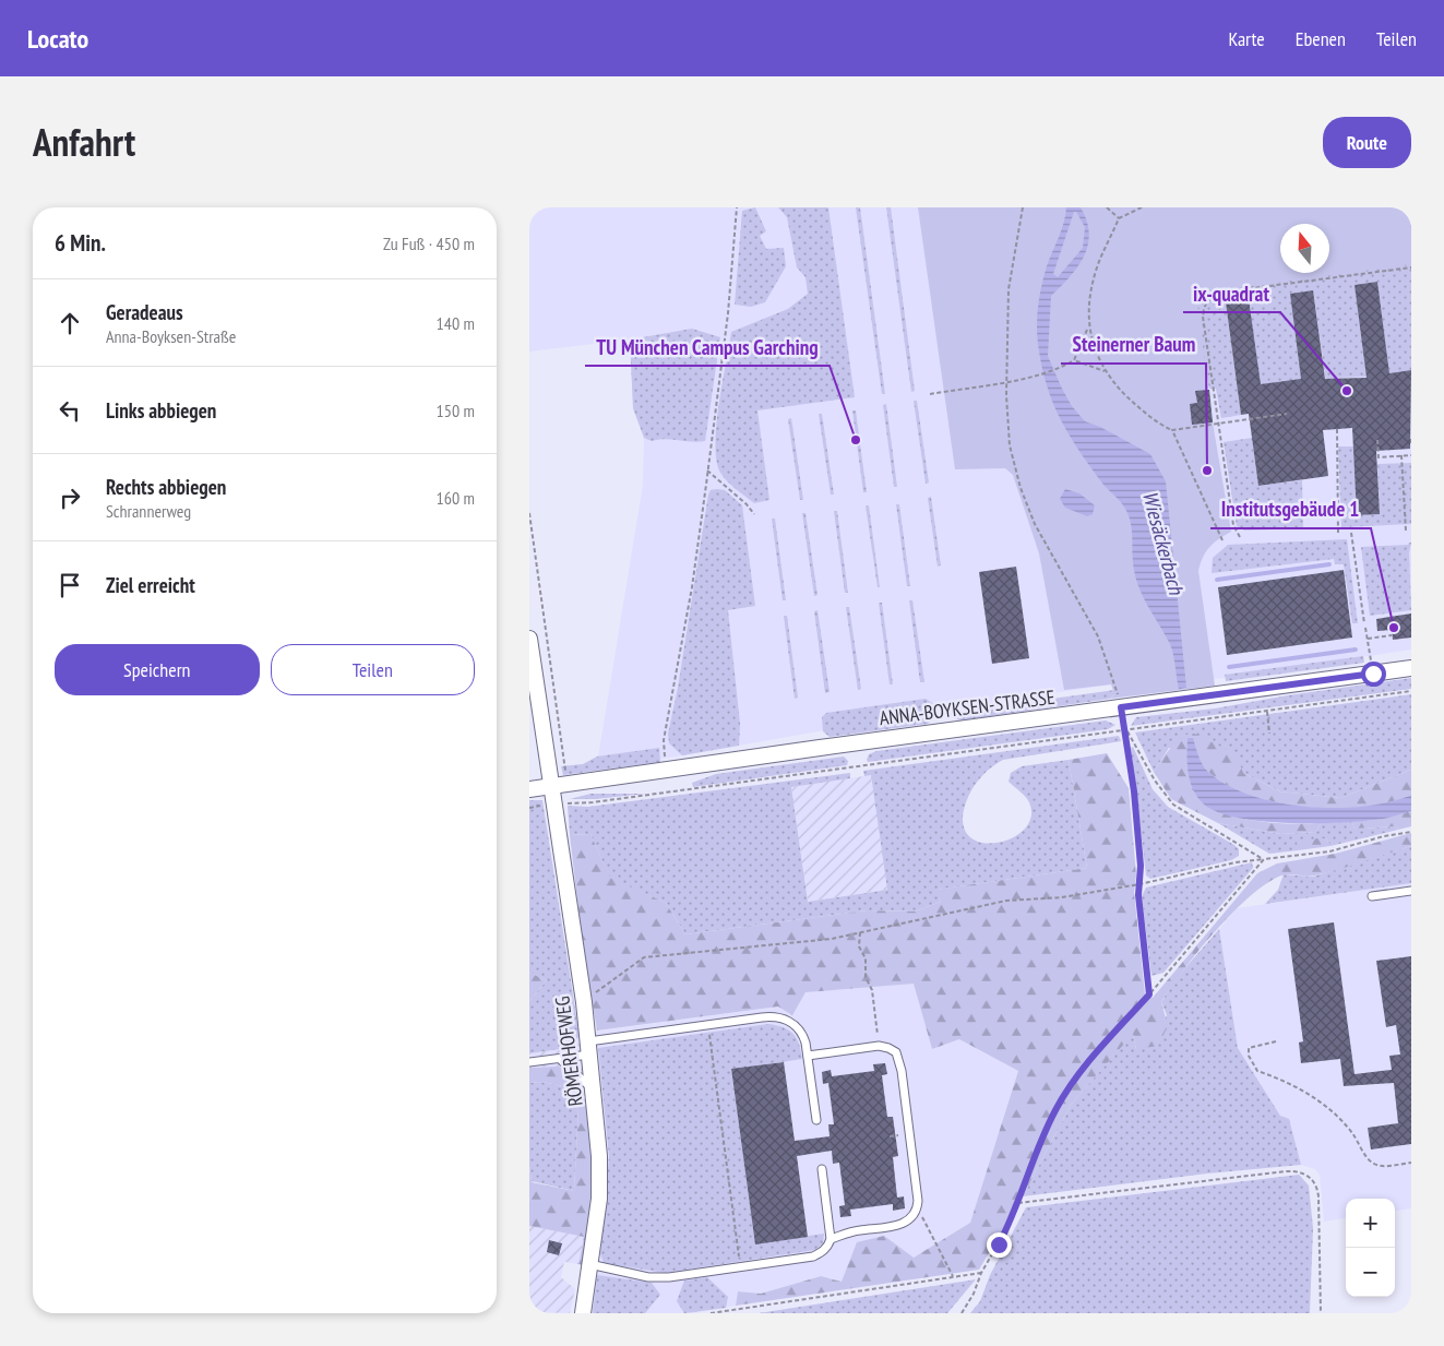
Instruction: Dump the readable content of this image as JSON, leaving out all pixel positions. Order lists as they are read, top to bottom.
{
  "streets": {
    "street": ["ANNA-BOYKSEN-STRASSE", "RÖMERHOFWEG"]
  },
  "crossings": [
    ["ANNA-BOYKSEN-STRASSE", "RÖMERHOFWEG"]
  ],
  "water": ["Wiesäckerbach"],
  "places": [
    "ix-quadrat",
    "TU München Campus Garching",
    "Steinerner Baum",
    "Institutsgebäude 1"
  ],
  "north": "top",
  "page": {
    "header": "Locato",
    "nav": ["Karte", "Ebenen", "Teilen"],
    "title": "Anfahrt",
    "buttons": [
      "Route",
      ["Speichern", "Teilen"]
    ],
    "heading": ["6 Min.", "Zu Fuß · 450 m"],
    "list": [
      ["Geradeaus", "Anna-Boyksen-Straße", "140 m"],
      ["Links abbiegen", "150 m"],
      ["Rechts abbiegen", "Schrannerweg", "160 m"],
      "Ziel erreicht"
    ],
    "map_buttons": ["+", "−"]
  }
}
